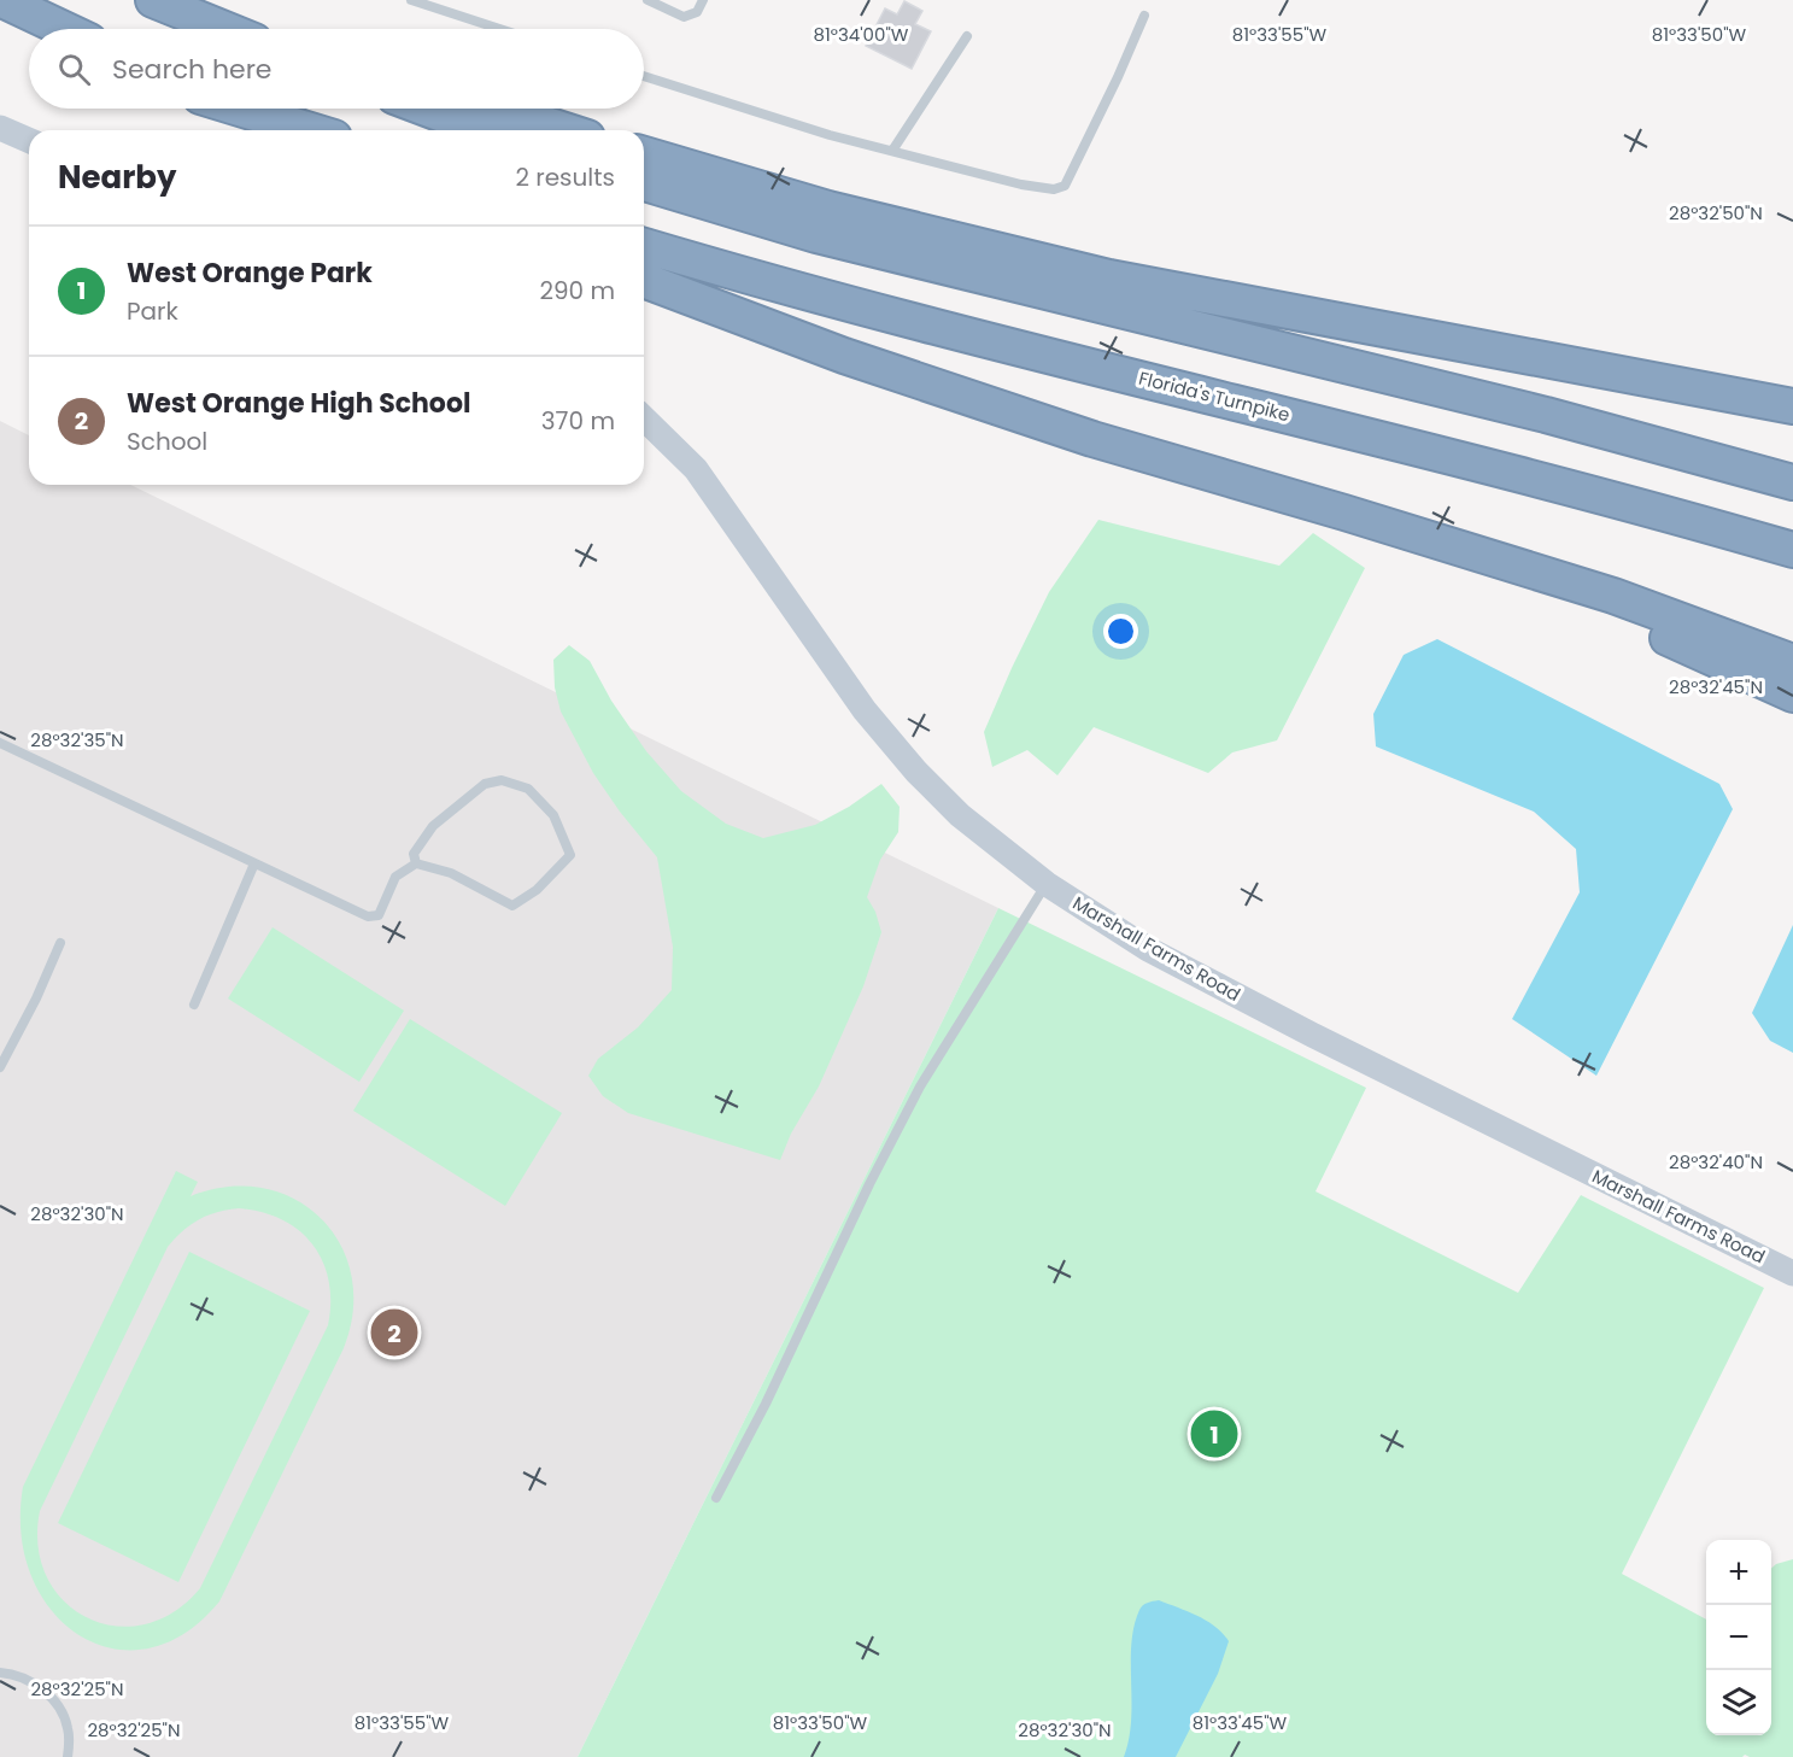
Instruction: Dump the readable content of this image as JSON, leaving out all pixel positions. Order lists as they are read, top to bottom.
{
  "streets": {
    "highway": ["Florida's Turnpike"],
    "street": ["Marshall Farms Road"]
  },
  "page": {
    "search": "Search here",
    "heading": ["Nearby", "2 results"],
    "list": [
      {
        "mark": "1",
        "name": "West Orange Park",
        "note": "Park",
        "value": "290 m"
      },
      {
        "mark": "2",
        "name": "West Orange High School",
        "note": "School",
        "value": "370 m"
      }
    ],
    "pins": ["2", "1"],
    "map_buttons": ["+", "−"]
  },
  "coordinates": [
    "81°34'00\"W",
    "81°33'55\"W",
    "81°33'50\"W",
    "28°32'50\"N",
    "28°32'45\"N",
    "28°32'35\"N",
    "28°32'40\"N",
    "28°32'30\"N",
    "28°32'25\"N",
    "81°33'45\"W"
  ]
}
